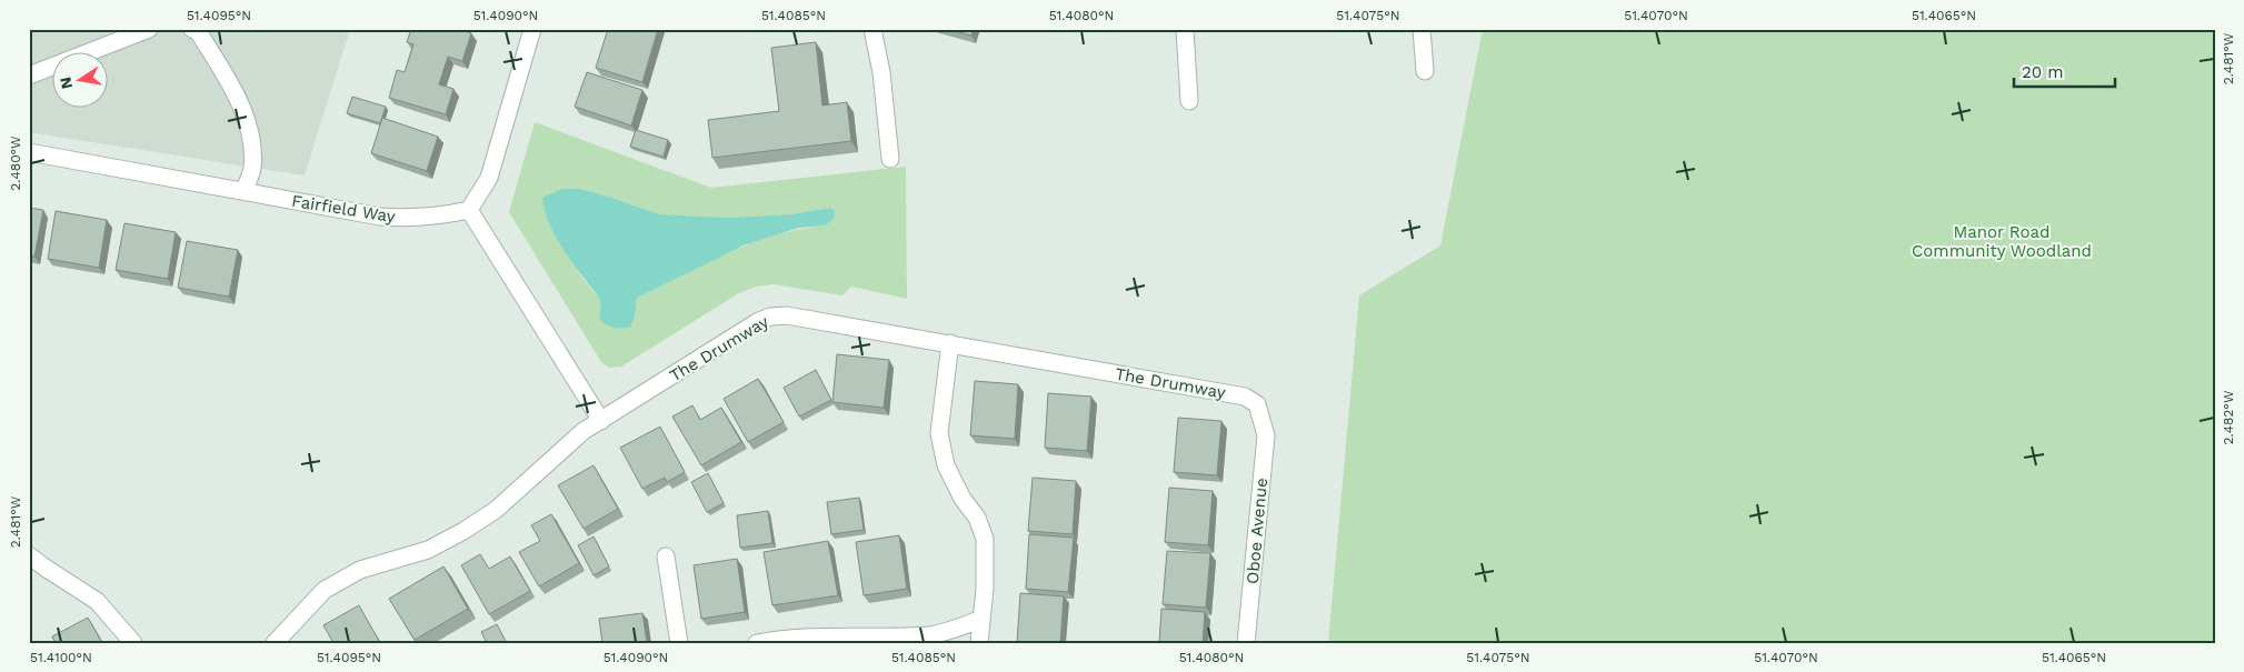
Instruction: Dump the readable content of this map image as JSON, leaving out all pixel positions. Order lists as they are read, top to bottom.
{
  "streets": {
    "street": ["Fairfield Way", "The Drumway", "Oboe Avenue"]
  },
  "crossings": [
    ["The Drumway", "Oboe Avenue"]
  ],
  "parks": ["Manor Road Community Woodland"],
  "scale_bar": "20 m",
  "north": "left",
  "coordinates": [
    "51.4095°N",
    "51.4090°N",
    "51.4085°N",
    "51.4080°N",
    "51.4075°N",
    "51.4070°N",
    "51.4065°N",
    "2.481°W",
    "2.480°W",
    "2.482°W",
    "51.4100°N"
  ]
}
